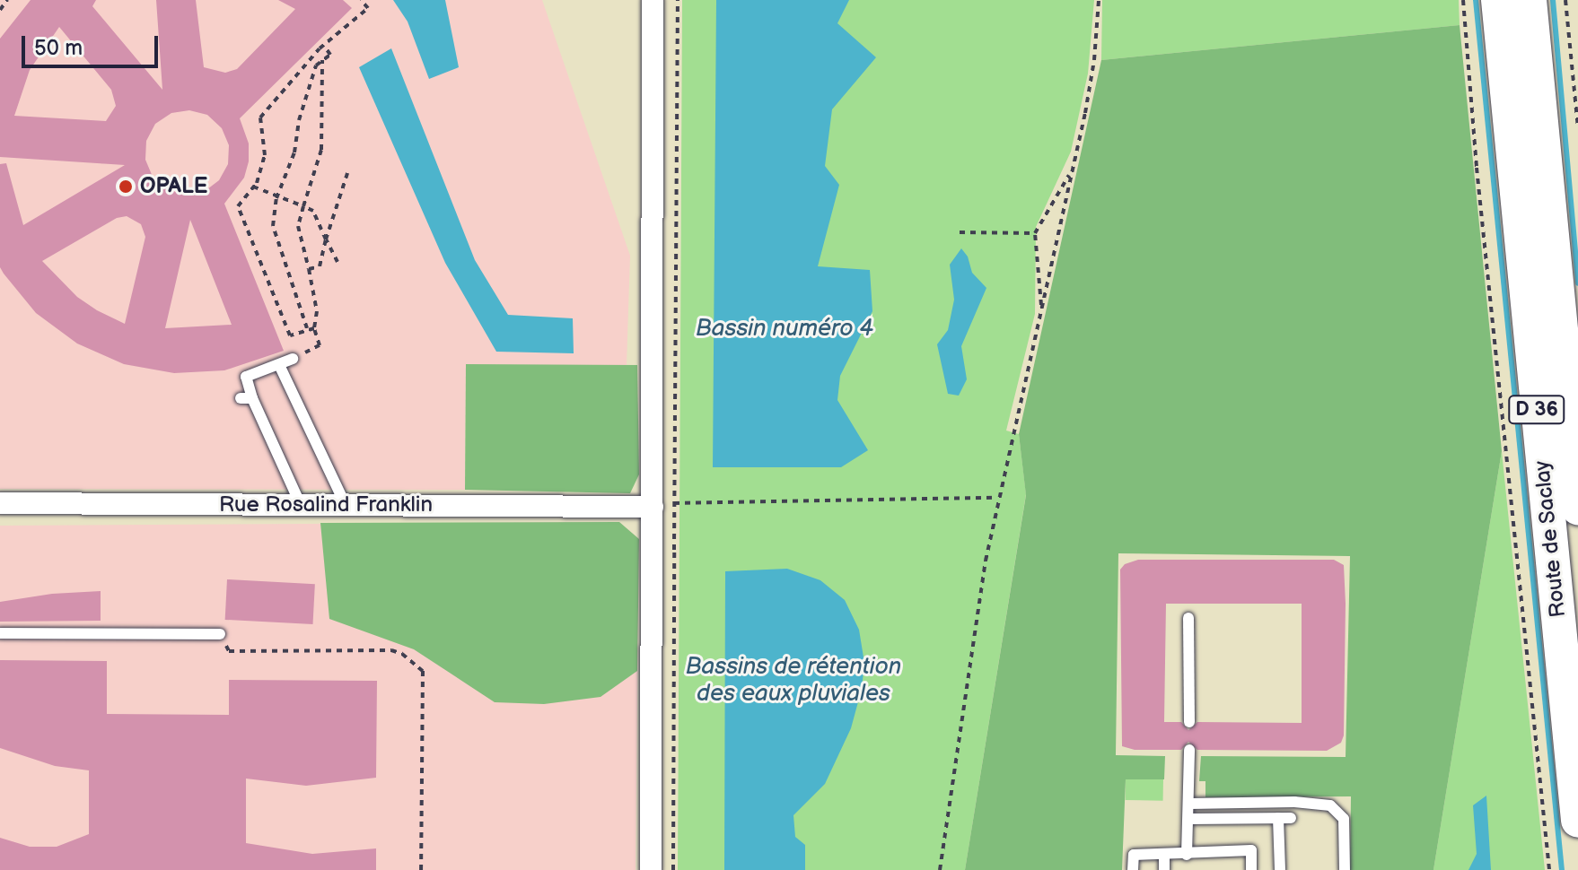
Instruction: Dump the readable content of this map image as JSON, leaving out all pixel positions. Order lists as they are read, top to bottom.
{
  "streets": {
    "main road": ["D 36", "Route de Saclay"],
    "street": ["Rue Rosalind Franklin"]
  },
  "water": ["Bassin numéro 4", "Bassins de rétention des eaux pluviales"],
  "places": ["OPALE"],
  "scale_bar": "50 m"
}
